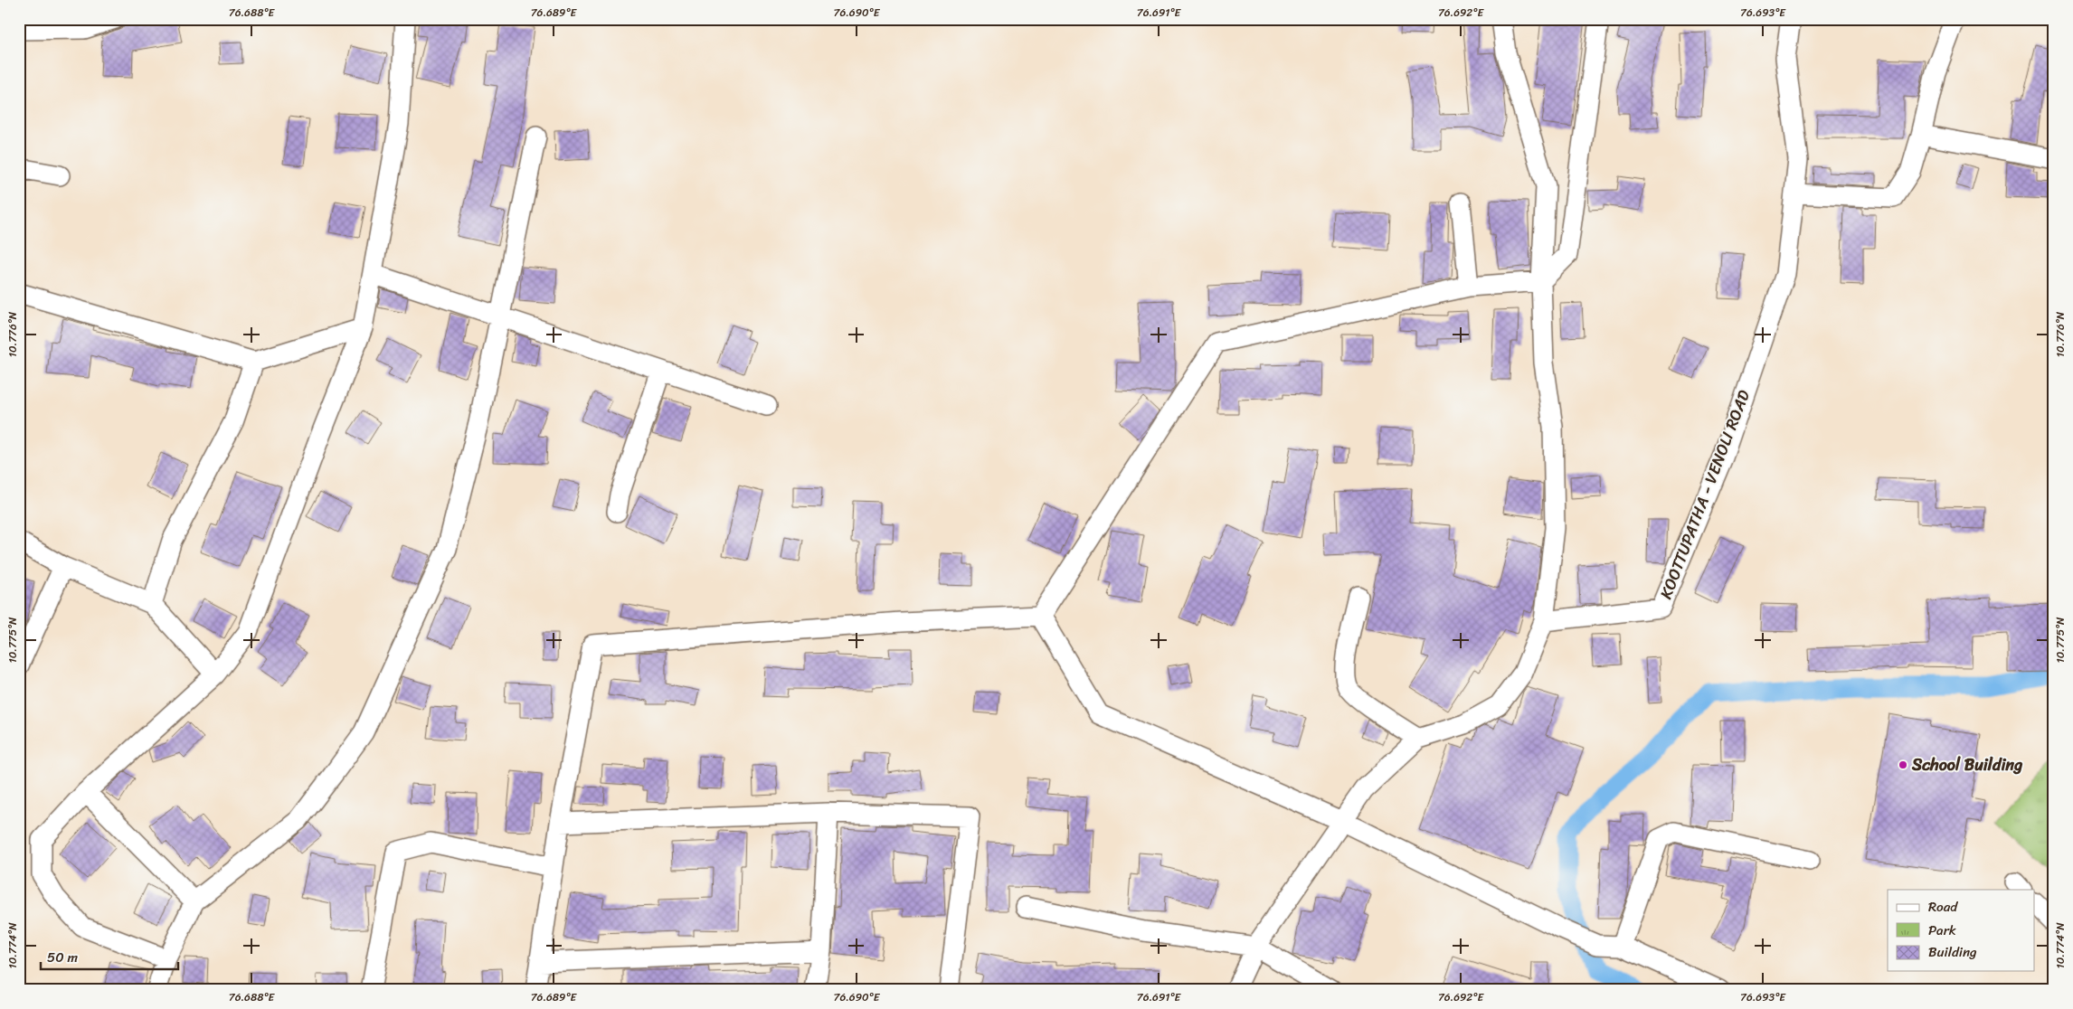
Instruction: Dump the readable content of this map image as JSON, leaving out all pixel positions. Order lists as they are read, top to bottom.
{
  "streets": {
    "street": ["KOOTTUPATHA - VENOLI ROAD"]
  },
  "places": ["School Building"],
  "legend": ["Road", "Park", "Building"],
  "scale_bar": "50 m",
  "coordinates": [
    "76.688°E",
    "76.689°E",
    "76.690°E",
    "76.691°E",
    "76.692°E",
    "76.693°E",
    "10.776°N",
    "10.775°N",
    "10.774°N"
  ]
}
